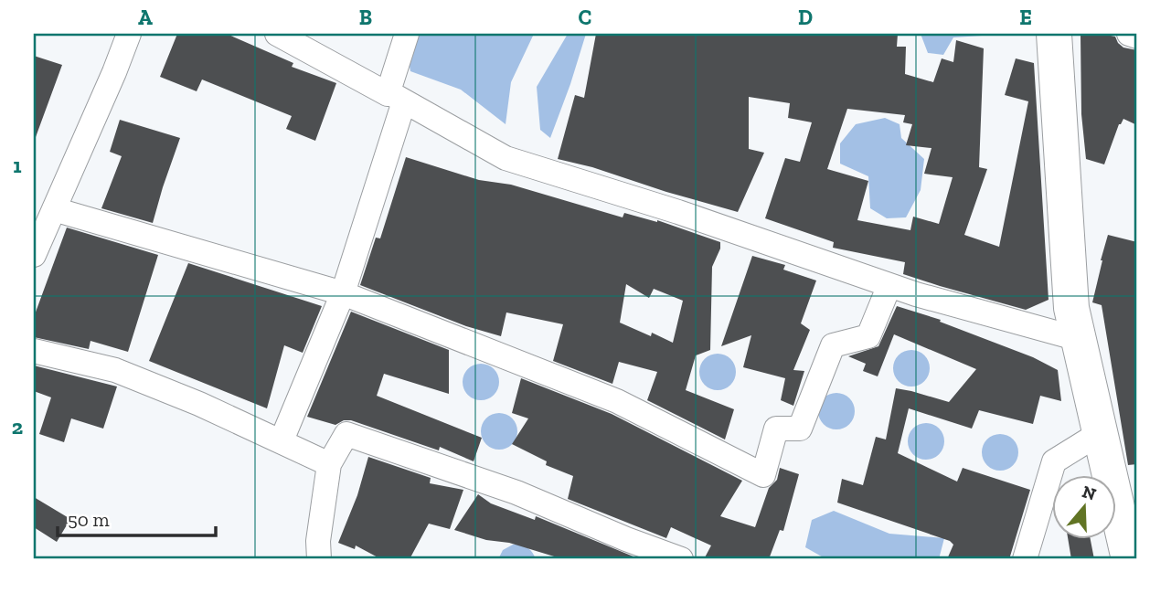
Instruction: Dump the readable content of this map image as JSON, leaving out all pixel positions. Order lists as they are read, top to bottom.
{
  "scale_bar": "50 m",
  "north": "top",
  "grid": {
    "columns": [
      "A",
      "B",
      "C",
      "D",
      "E"
    ],
    "rows": ["1", "2"]
  }
}
